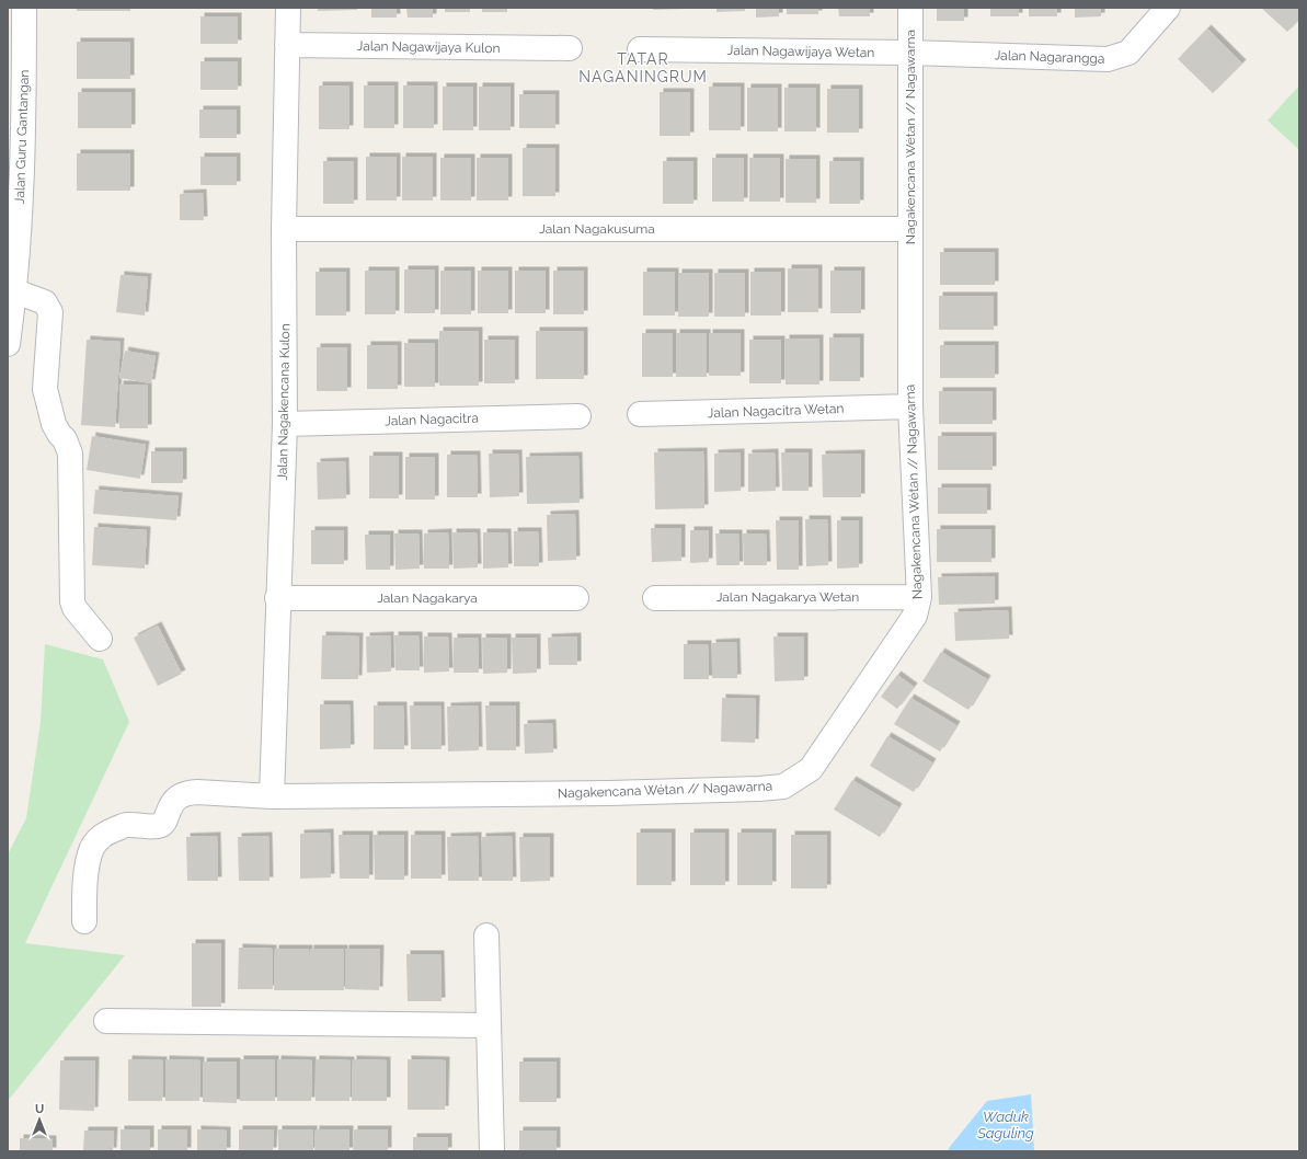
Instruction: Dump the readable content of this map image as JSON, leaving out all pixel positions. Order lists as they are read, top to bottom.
{
  "streets": {
    "street": [
      "Jalan Nagawijaya Kulon",
      "Jalan Nagawijaya Wetan",
      "Jalan Nagarangga",
      "Jalan Guru Gantangan",
      "Nagakencana Wétan // Nagawarna",
      "Jalan Nagakusuma",
      "Jalan Nagakencana Kulon",
      "Jalan Nagacitra Wetan",
      "Jalan Nagacitra",
      "Jalan Nagakarya Wetan",
      "Jalan Nagakarya"
    ]
  },
  "crossings": [
    ["Jalan Nagawijaya Kulon", "Jalan Nagakencana Kulon"],
    ["Jalan Nagawijaya Wetan", "Jalan Nagarangga"],
    ["Jalan Nagawijaya Wetan", "Nagakencana Wétan // Nagawarna"],
    ["Jalan Nagarangga", "Nagakencana Wétan // Nagawarna"],
    ["Nagakencana Wétan // Nagawarna", "Jalan Nagakusuma"],
    ["Nagakencana Wétan // Nagawarna", "Jalan Nagakencana Kulon"],
    ["Nagakencana Wétan // Nagawarna", "Jalan Nagacitra Wetan"],
    ["Nagakencana Wétan // Nagawarna", "Jalan Nagakarya Wetan"],
    ["Jalan Nagakusuma", "Jalan Nagakencana Kulon"],
    ["Jalan Nagakencana Kulon", "Jalan Nagacitra"],
    ["Jalan Nagakencana Kulon", "Jalan Nagakarya"]
  ],
  "districts": ["TATAR NAGANINGRUM"],
  "water": ["Waduk Saguling"],
  "north": "top"
}
